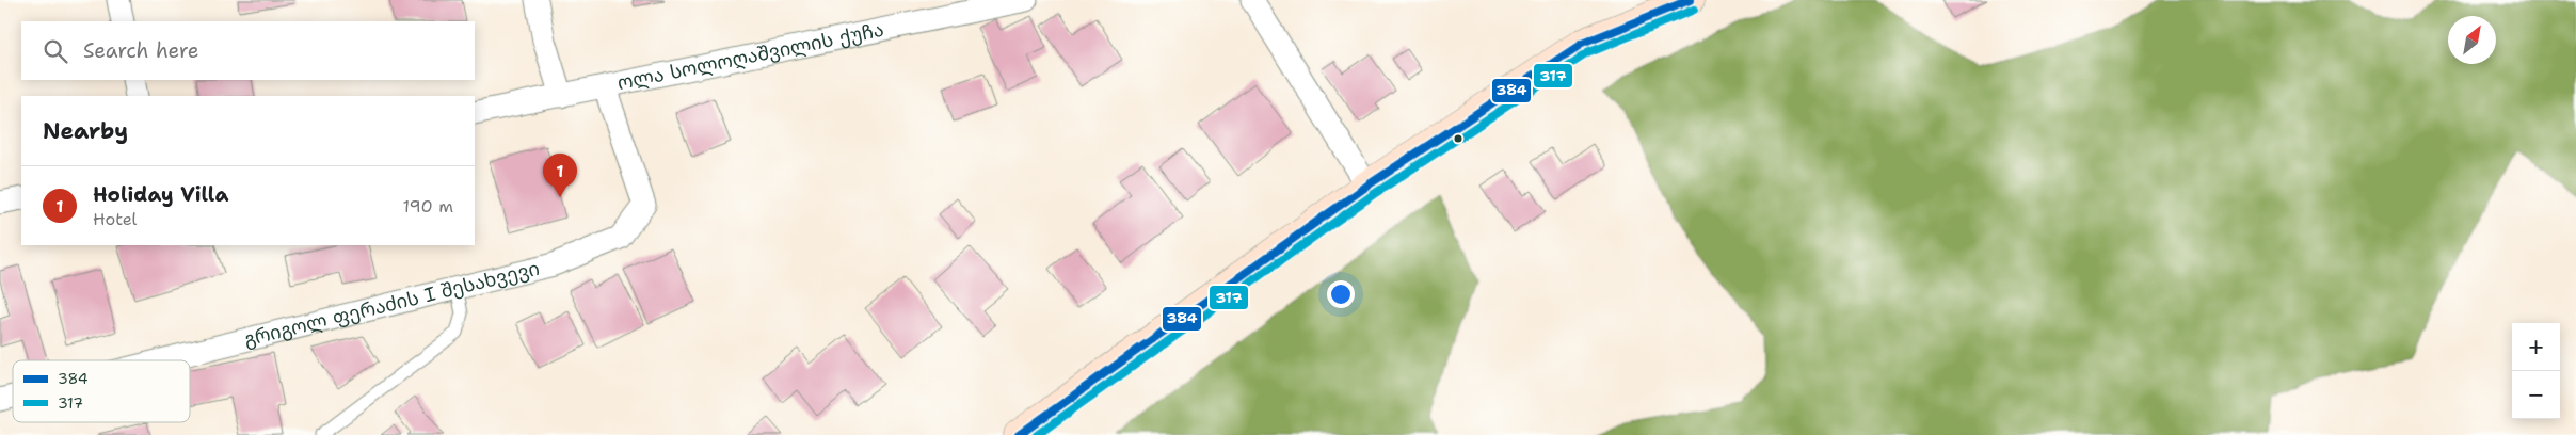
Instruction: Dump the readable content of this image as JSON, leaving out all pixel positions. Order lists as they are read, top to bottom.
{
  "streets": {
    "street": ["ოლა სოლოღაშვილის ქუჩა", "გრიგოლ ფერაძის I შესახვევი"]
  },
  "crossings": [
    ["ოლა სოლოღაშვილის ქუჩა", "გრიგოლ ფერაძის I შესახვევი"]
  ],
  "lines": ["transit line 384", "transit line 317"],
  "legend": ["384", "317"],
  "north": "top right",
  "page": {
    "search": "Search here",
    "heading": "Nearby",
    "pins": "1",
    "list": [
      {
        "mark": "1",
        "name": "Holiday Villa",
        "note": "Hotel",
        "value": "190 m"
      }
    ],
    "map_buttons": ["+", "−"]
  }
}
